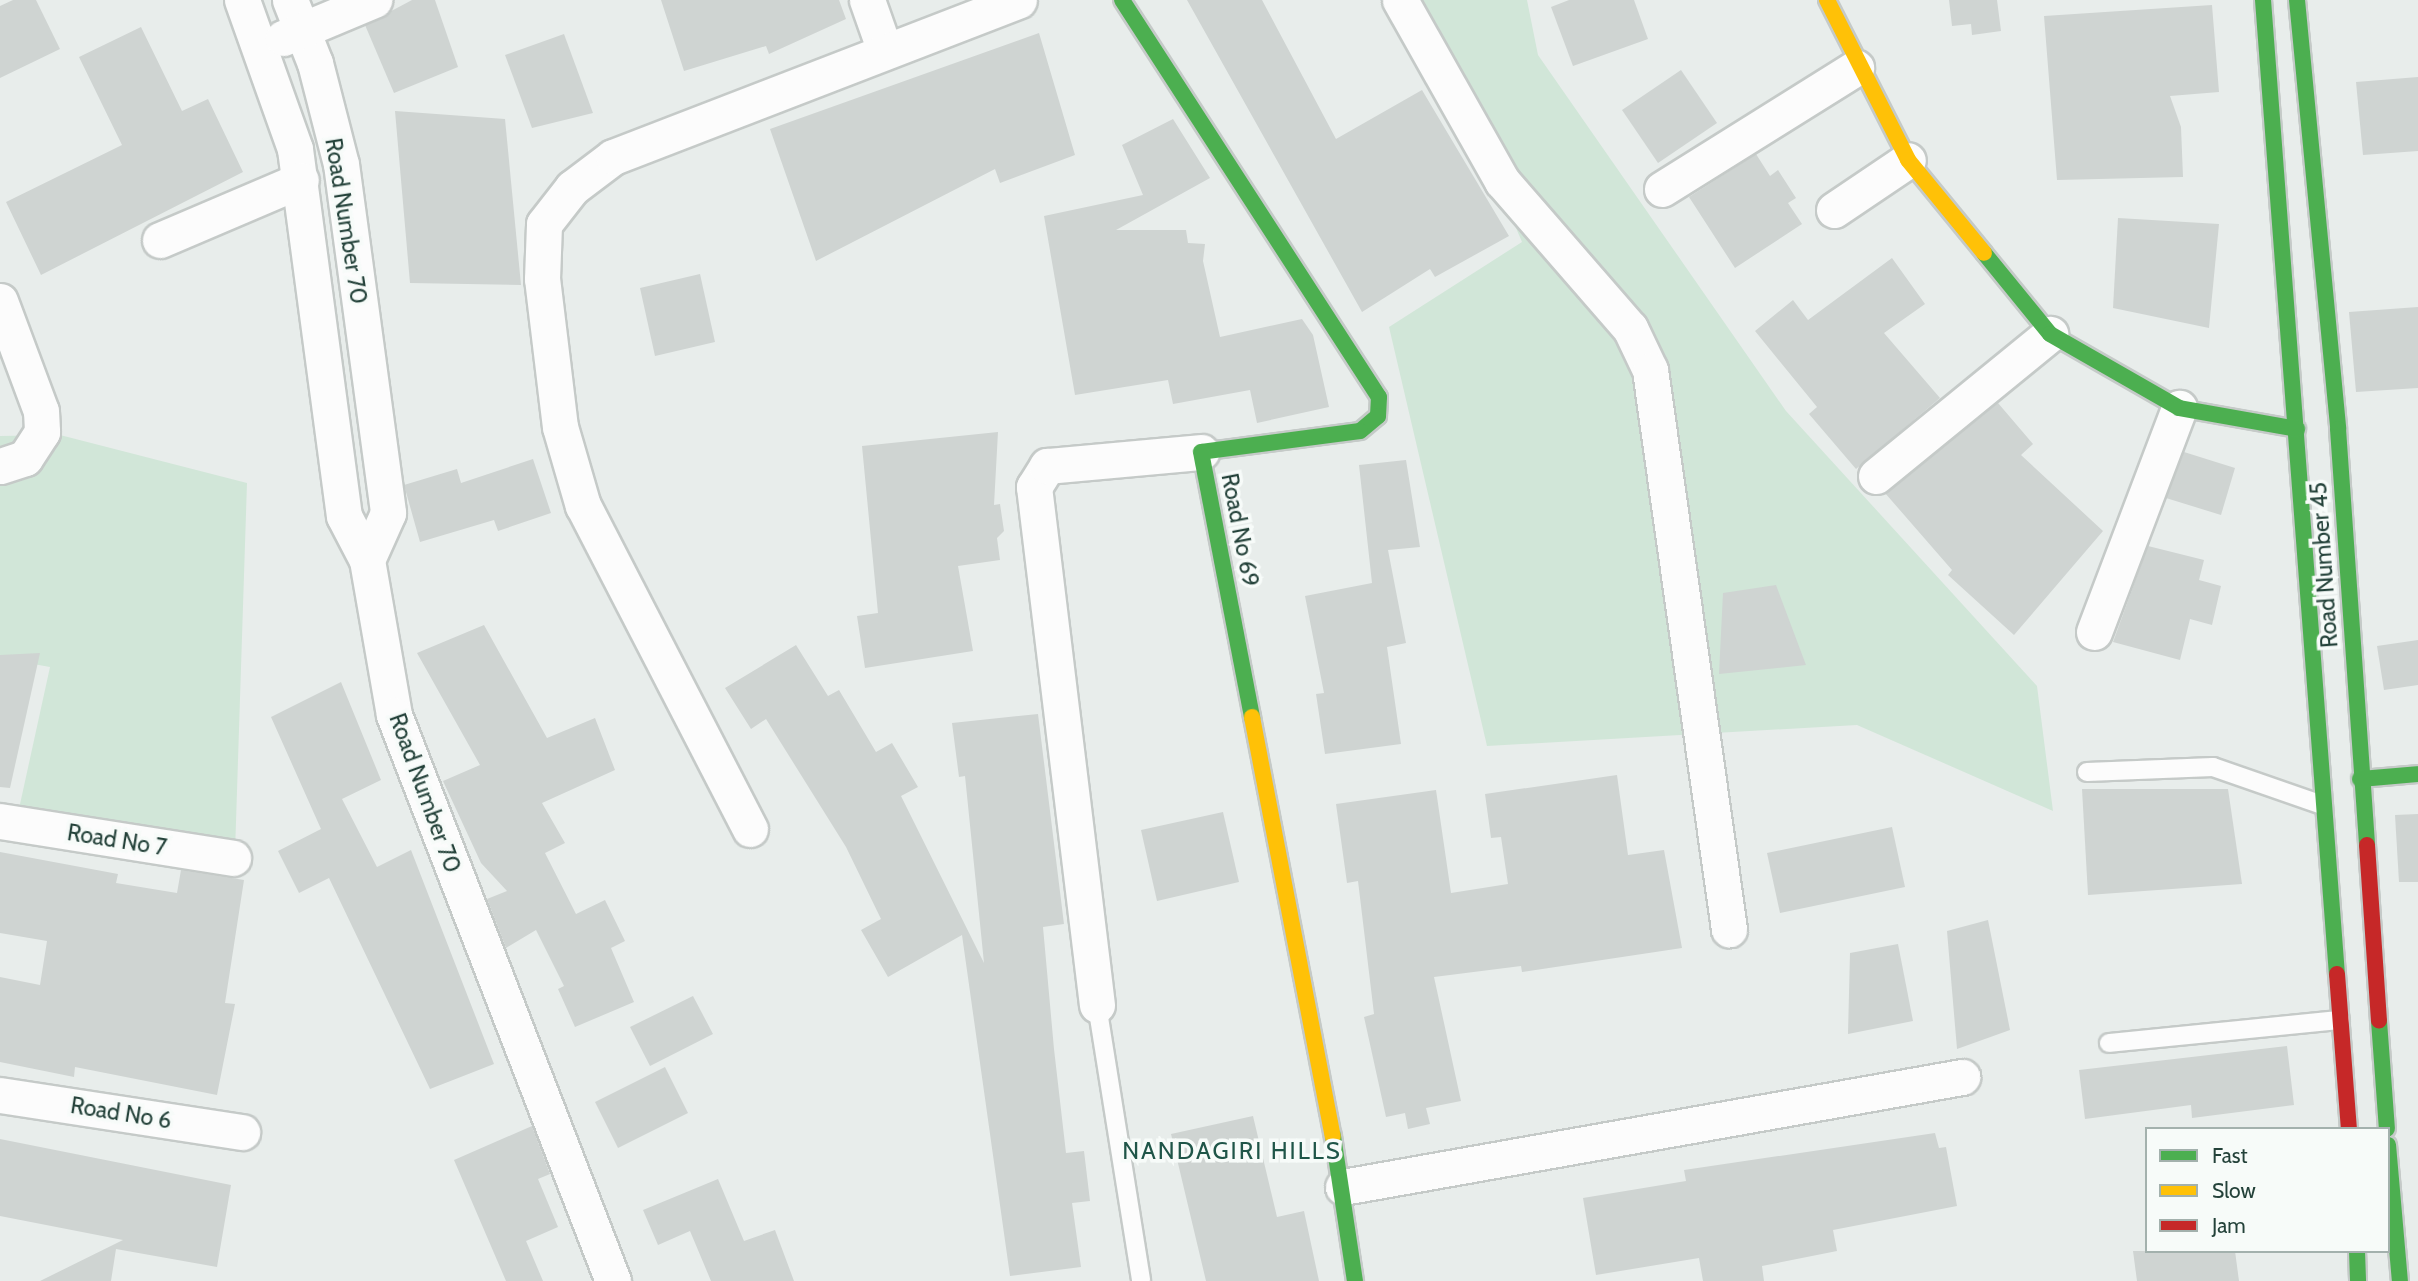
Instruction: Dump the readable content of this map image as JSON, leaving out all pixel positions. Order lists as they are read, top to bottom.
{
  "streets": {
    "main road": ["Road No 69", "Road Number 45"],
    "street": ["Road Number 70", "Road No 7", "Road No 6"]
  },
  "districts": ["NANDAGIRI HILLS"],
  "legend": ["Fast", "Slow", "Jam"]
}
